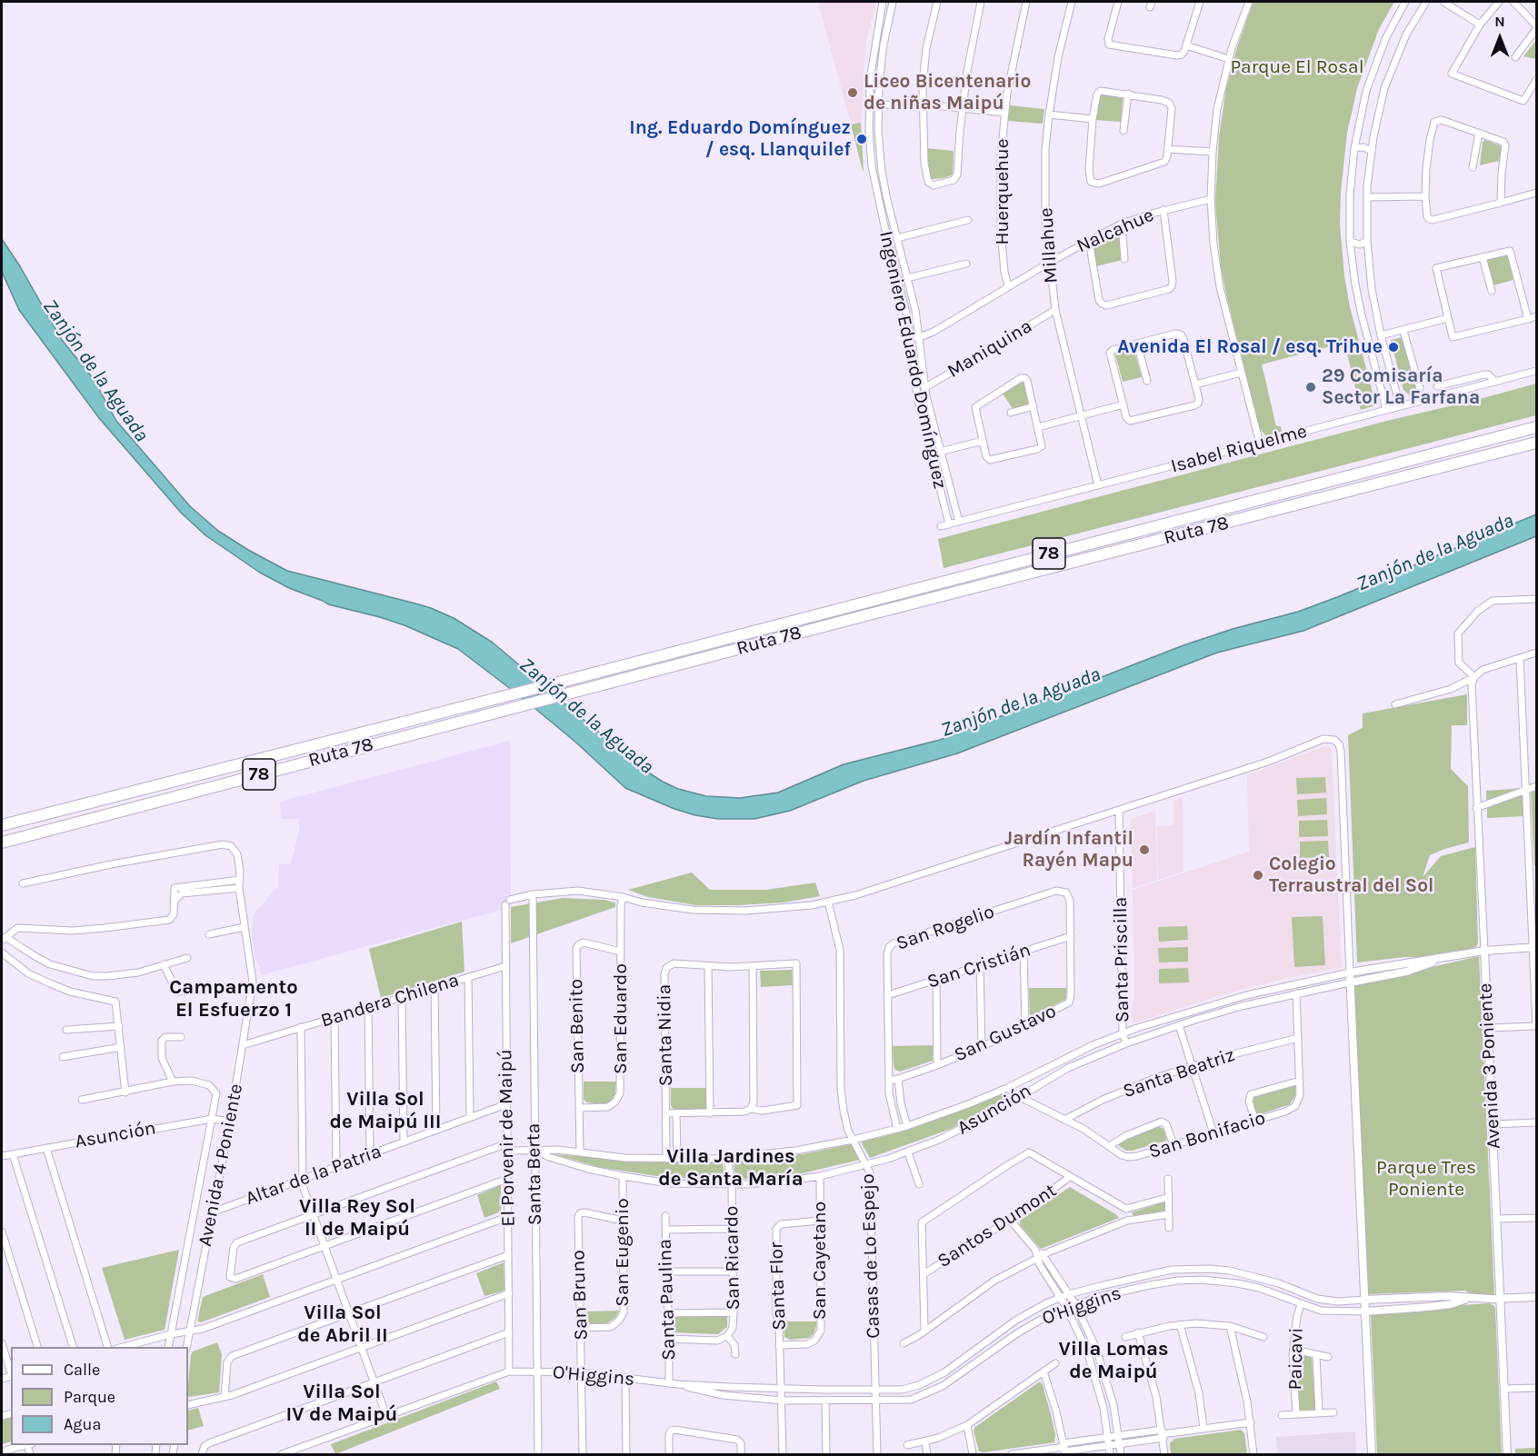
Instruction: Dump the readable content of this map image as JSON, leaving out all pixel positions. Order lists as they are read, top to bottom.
{
  "streets": {
    "highway": ["Ruta 78", "78"],
    "street": [
      "Huerquehue",
      "Nalcahue",
      "Millahue",
      "Maniquina",
      "Ingeniero Eduardo Domínguez",
      "Isabel Riquelme",
      "San Rogelio",
      "Santa Priscilla",
      "San Cristián",
      "Bandera Chilena",
      "San Eduardo",
      "San Benito",
      "San Gustavo",
      "Santa Nidia",
      "Avenida 3 Poniente",
      "Santa Beatriz",
      "Asunción",
      "San Bonifacio",
      "El Porvenir de Maipú",
      "Avenida 4 Poniente",
      "Santa Berta",
      "Altar de la Patria",
      "Santos Dumont",
      "San Eugenio",
      "Casas de Lo Espejo",
      "San Ricardo",
      "San Cayetano",
      "Santa Flor",
      "San Bruno",
      "Santa Paulina",
      "O'Higgins",
      "Paicavi"
    ]
  },
  "crossings": [
    ["Huerquehue", "Nalcahue"],
    ["Nalcahue", "Millahue"],
    ["Nalcahue", "Ingeniero Eduardo Domínguez"],
    ["Millahue", "Maniquina"],
    ["Millahue", "Isabel Riquelme"],
    ["Maniquina", "Ingeniero Eduardo Domínguez"],
    ["Ingeniero Eduardo Domínguez", "Isabel Riquelme"],
    ["San Rogelio", "San Cristián"],
    ["San Rogelio", "San Gustavo"],
    ["San Rogelio", "Asunción"],
    ["Santa Priscilla", "Asunción"],
    ["San Cristián", "San Gustavo"],
    ["Bandera Chilena", "El Porvenir de Maipú"],
    ["Bandera Chilena", "Avenida 4 Poniente"],
    ["San Eduardo", "San Benito"],
    ["San Benito", "Asunción"],
    ["Santa Nidia", "Asunción"],
    ["Avenida 3 Poniente", "Asunción"],
    ["Avenida 3 Poniente", "O'Higgins"],
    ["Santa Beatriz", "San Bonifacio"],
    ["Asunción", "San Bonifacio"],
    ["Asunción", "Avenida 4 Poniente"],
    ["Asunción", "Santa Berta"],
    ["Asunción", "San Eugenio"],
    ["Asunción", "Casas de Lo Espejo"],
    ["Asunción", "San Ricardo"],
    ["Asunción", "San Cayetano"],
    ["El Porvenir de Maipú", "Santa Berta"],
    ["El Porvenir de Maipú", "Altar de la Patria"],
    ["El Porvenir de Maipú", "O'Higgins"],
    ["Avenida 4 Poniente", "Altar de la Patria"],
    ["Santa Berta", "O'Higgins"],
    ["San Eugenio", "San Bruno"],
    ["Casas de Lo Espejo", "O'Higgins"],
    ["San Ricardo", "Santa Paulina"],
    ["San Cayetano", "Santa Flor"],
    ["Santa Flor", "O'Higgins"],
    ["San Bruno", "O'Higgins"],
    ["Santa Paulina", "O'Higgins"],
    ["O'Higgins", "Paicavi"]
  ],
  "districts": [
    "Campamento El Esfuerzo 1",
    "Villa Sol de Maipú III",
    "Villa Jardines de Santa María",
    "Villa Rey Sol II de Maipú",
    "Villa Sol de Abril II",
    "Villa Lomas de Maipú",
    "Villa Sol IV de Maipú"
  ],
  "water": ["Zanjón de la Aguada"],
  "parks": ["Parque El Rosal", "Parque Tres Poniente"],
  "places": [
    "Liceo Bicentenario de niñas Maipú",
    "Ing. Eduardo Domínguez / esq. Llanquilef",
    "Avenida El Rosal / esq. Trihue",
    "29 Comisaría Sector La Farfana",
    "Jardín Infantil Rayén Mapu",
    "Colegio Terraustral del Sol"
  ],
  "legend": ["Calle", "Parque", "Agua"],
  "north": "top"
}
